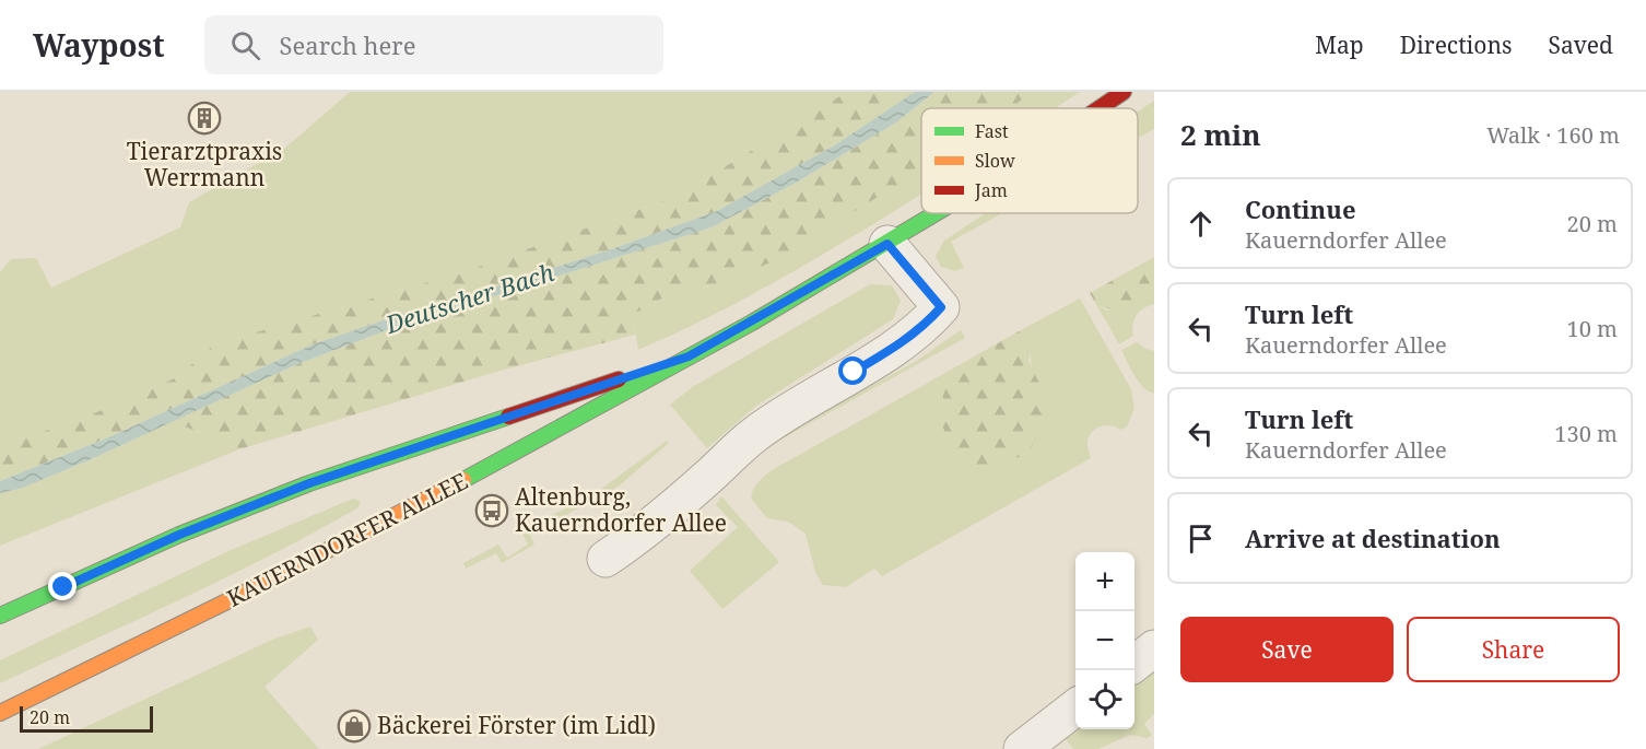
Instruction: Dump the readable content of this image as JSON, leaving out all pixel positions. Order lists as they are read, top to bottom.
{
  "streets": {
    "main road": ["KAUERNDORFER ALLEE"]
  },
  "water": ["Deutscher Bach"],
  "places": {
    "building": ["Tierarztpraxis Werrmann"],
    "bus stop": ["Altenburg, Kauerndorfer Allee"],
    "shop": ["Bäckerei Förster (im Lidl)"]
  },
  "legend": ["Fast", "Slow", "Jam"],
  "scale_bar": "20 m",
  "page": {
    "header": "Waypost",
    "search": "Search here",
    "nav": ["Map", "Directions", "Saved"],
    "heading": ["2 min", "Walk · 160 m"],
    "list": [
      ["Continue", "Kauerndorfer Allee", "20 m"],
      ["Turn left", "Kauerndorfer Allee", "10 m"],
      ["Turn left", "Kauerndorfer Allee", "130 m"],
      "Arrive at destination"
    ],
    "map_buttons": ["+", "−"],
    "buttons": ["Save", "Share"],
    "scale": "20 m"
  }
}
